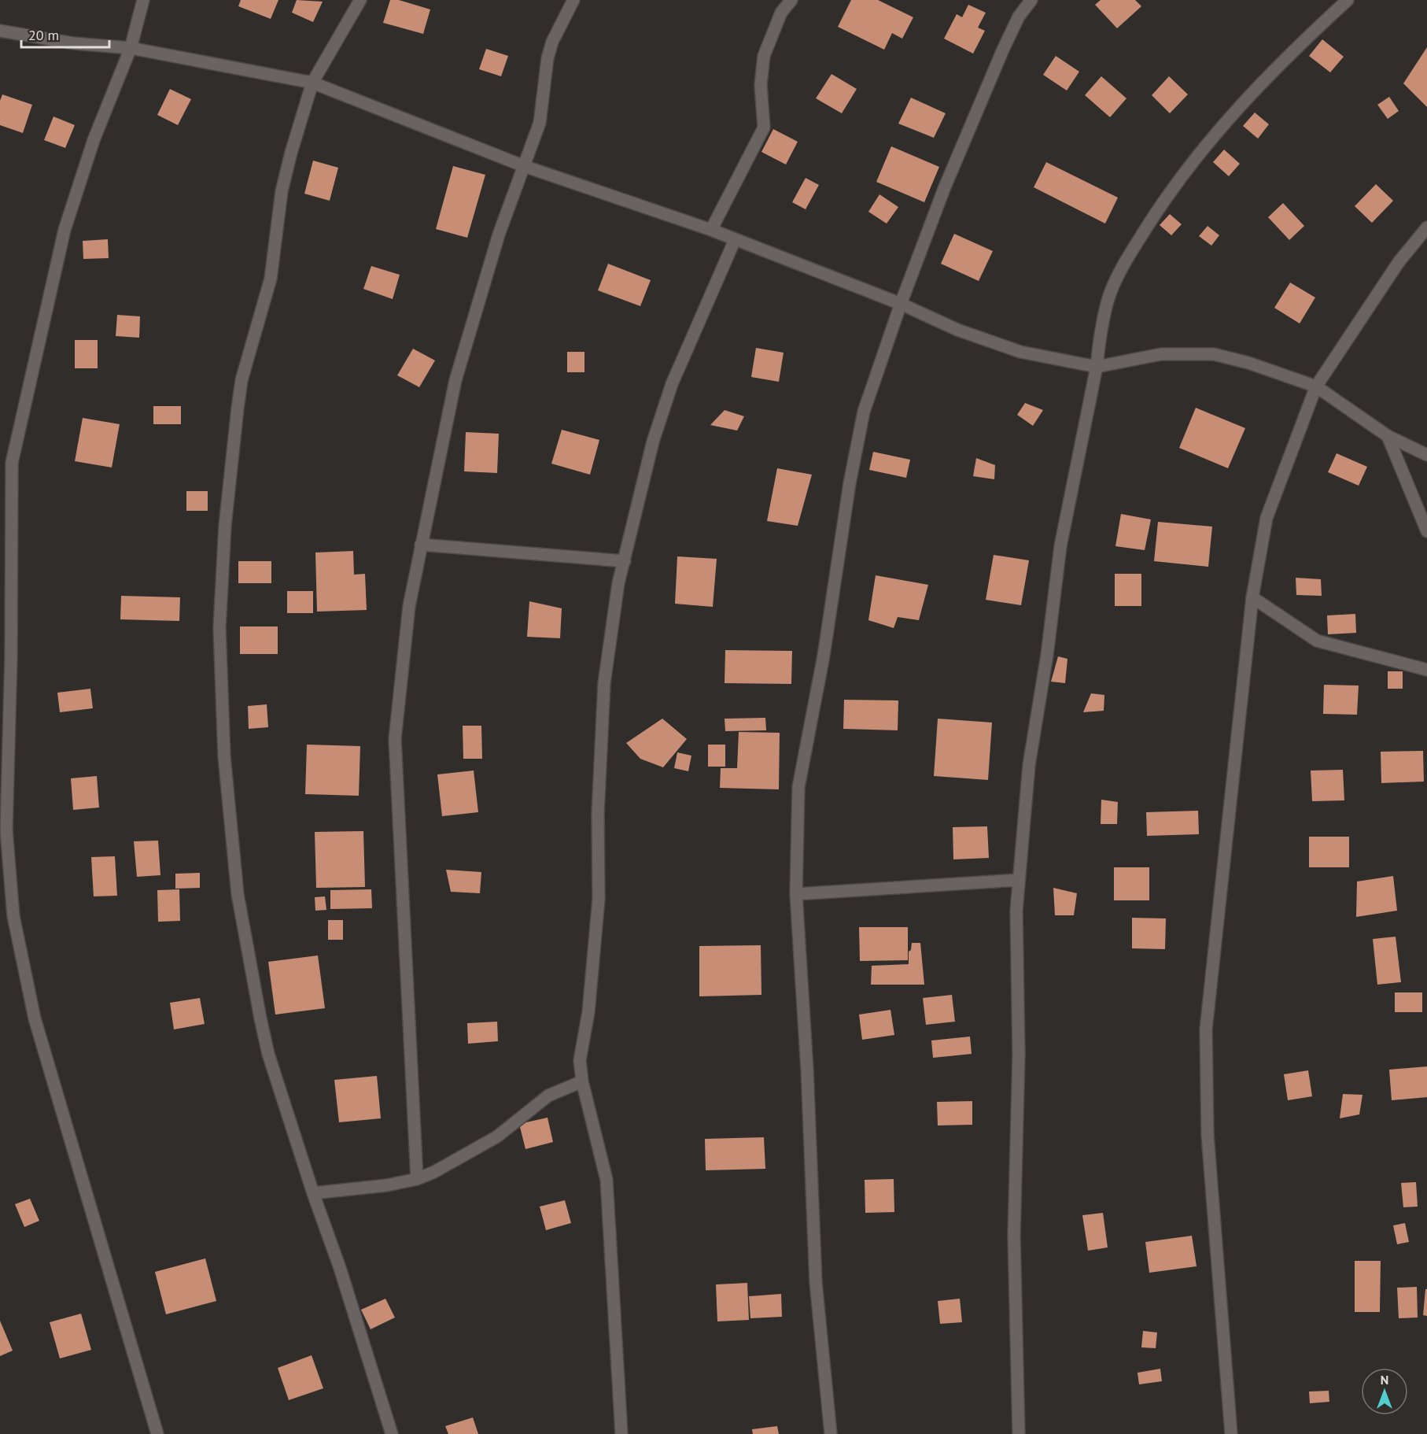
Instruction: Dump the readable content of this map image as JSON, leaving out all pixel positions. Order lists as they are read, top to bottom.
{
  "scale_bar": "20 m",
  "north": "top"
}
